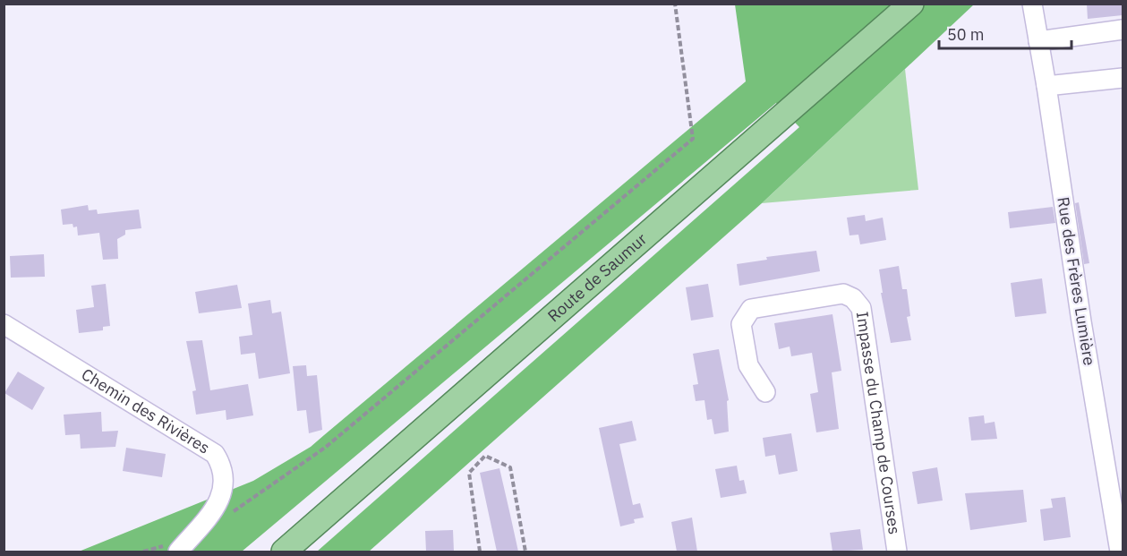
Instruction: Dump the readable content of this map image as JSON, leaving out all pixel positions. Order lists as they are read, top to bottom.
{
  "streets": {
    "main road": ["Route de Saumur"],
    "street": ["Rue des Frères Lumière", "Chemin des Rivières", "Impasse du Champ de Courses"]
  },
  "scale_bar": "50 m"
}
